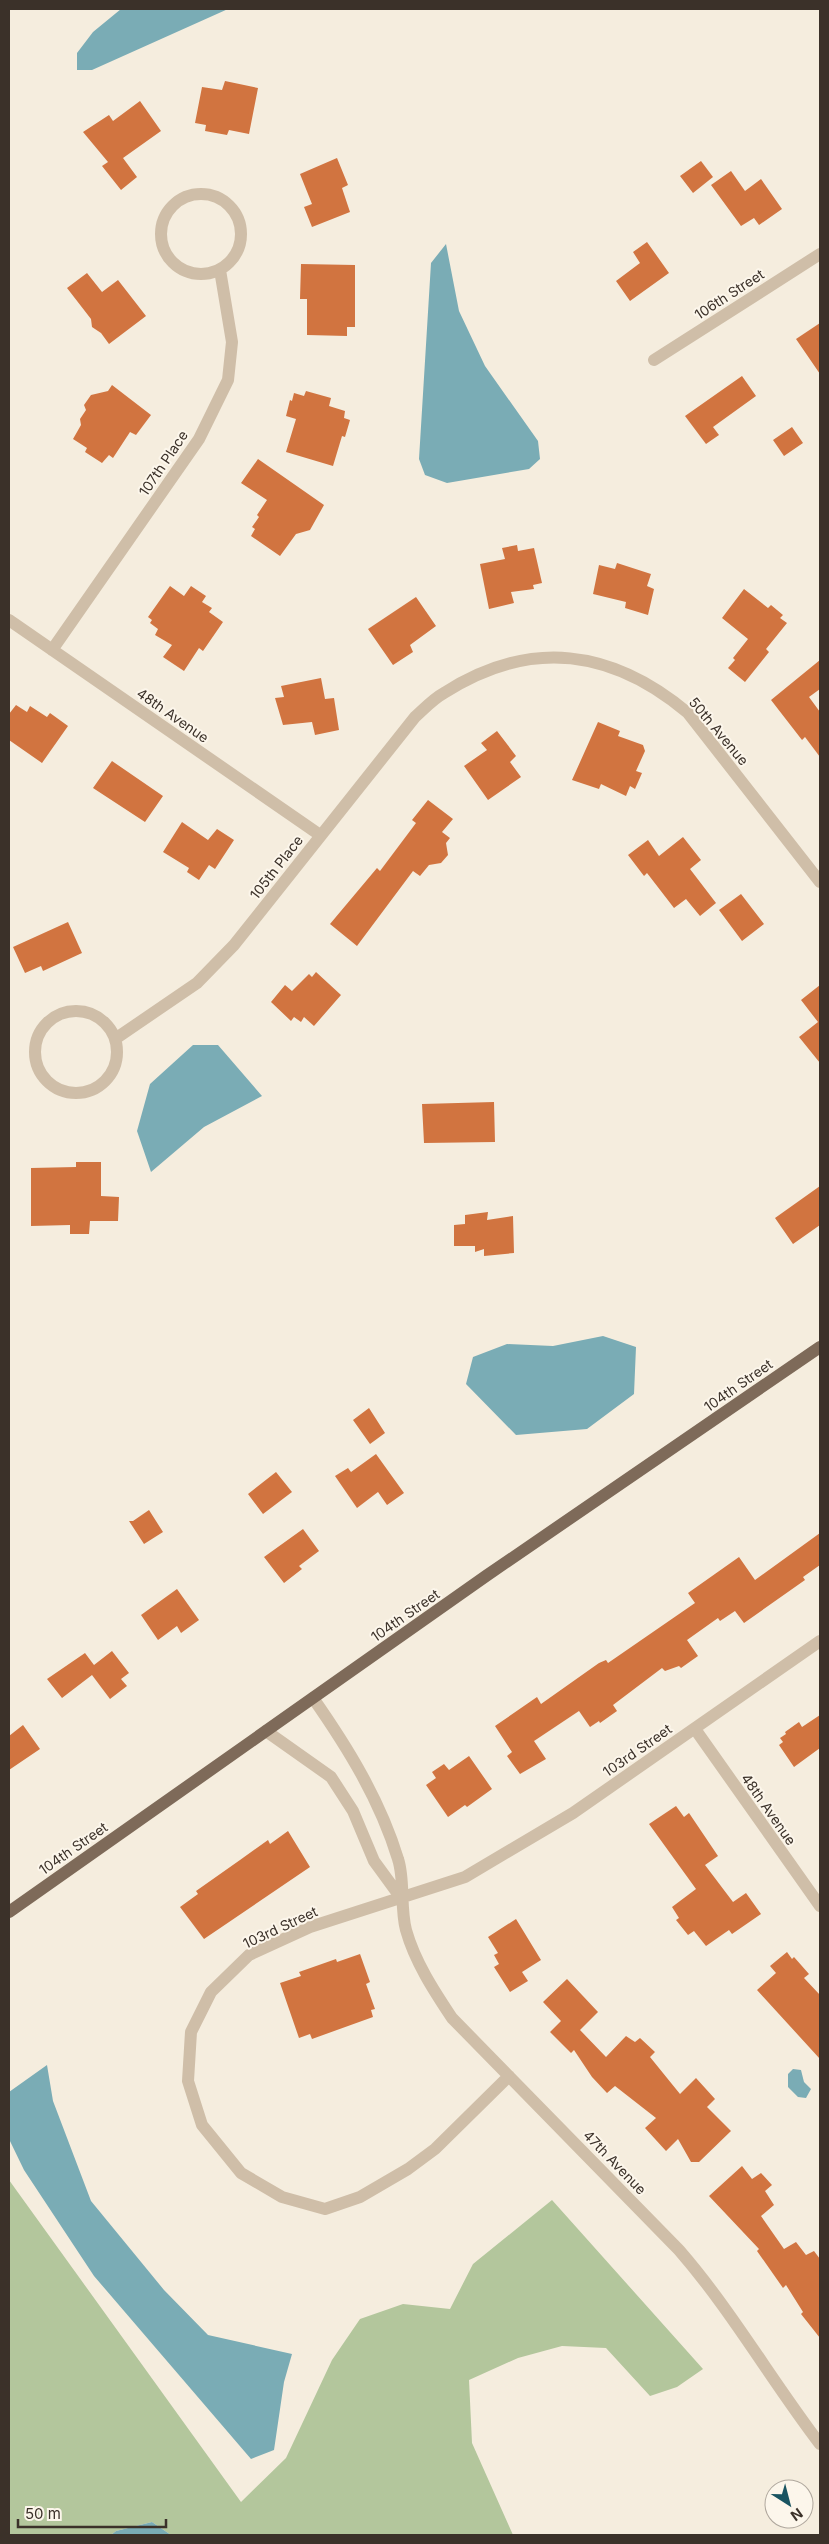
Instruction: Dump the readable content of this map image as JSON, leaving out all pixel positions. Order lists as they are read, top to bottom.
{
  "streets": {
    "main road": ["104th Street"],
    "street": [
      "106th Street",
      "107th Place",
      "48th Avenue",
      "50th Avenue",
      "105th Place",
      "103rd Street",
      "47th Avenue"
    ]
  },
  "crossings": [
    ["107th Place", "48th Avenue"],
    ["48th Avenue", "105th Place"],
    ["48th Avenue", "103rd Street"],
    ["50th Avenue", "105th Place"],
    ["104th Street", "47th Avenue"],
    ["103rd Street", "47th Avenue"]
  ],
  "scale_bar": "50 m",
  "north": "bottom right"
}
